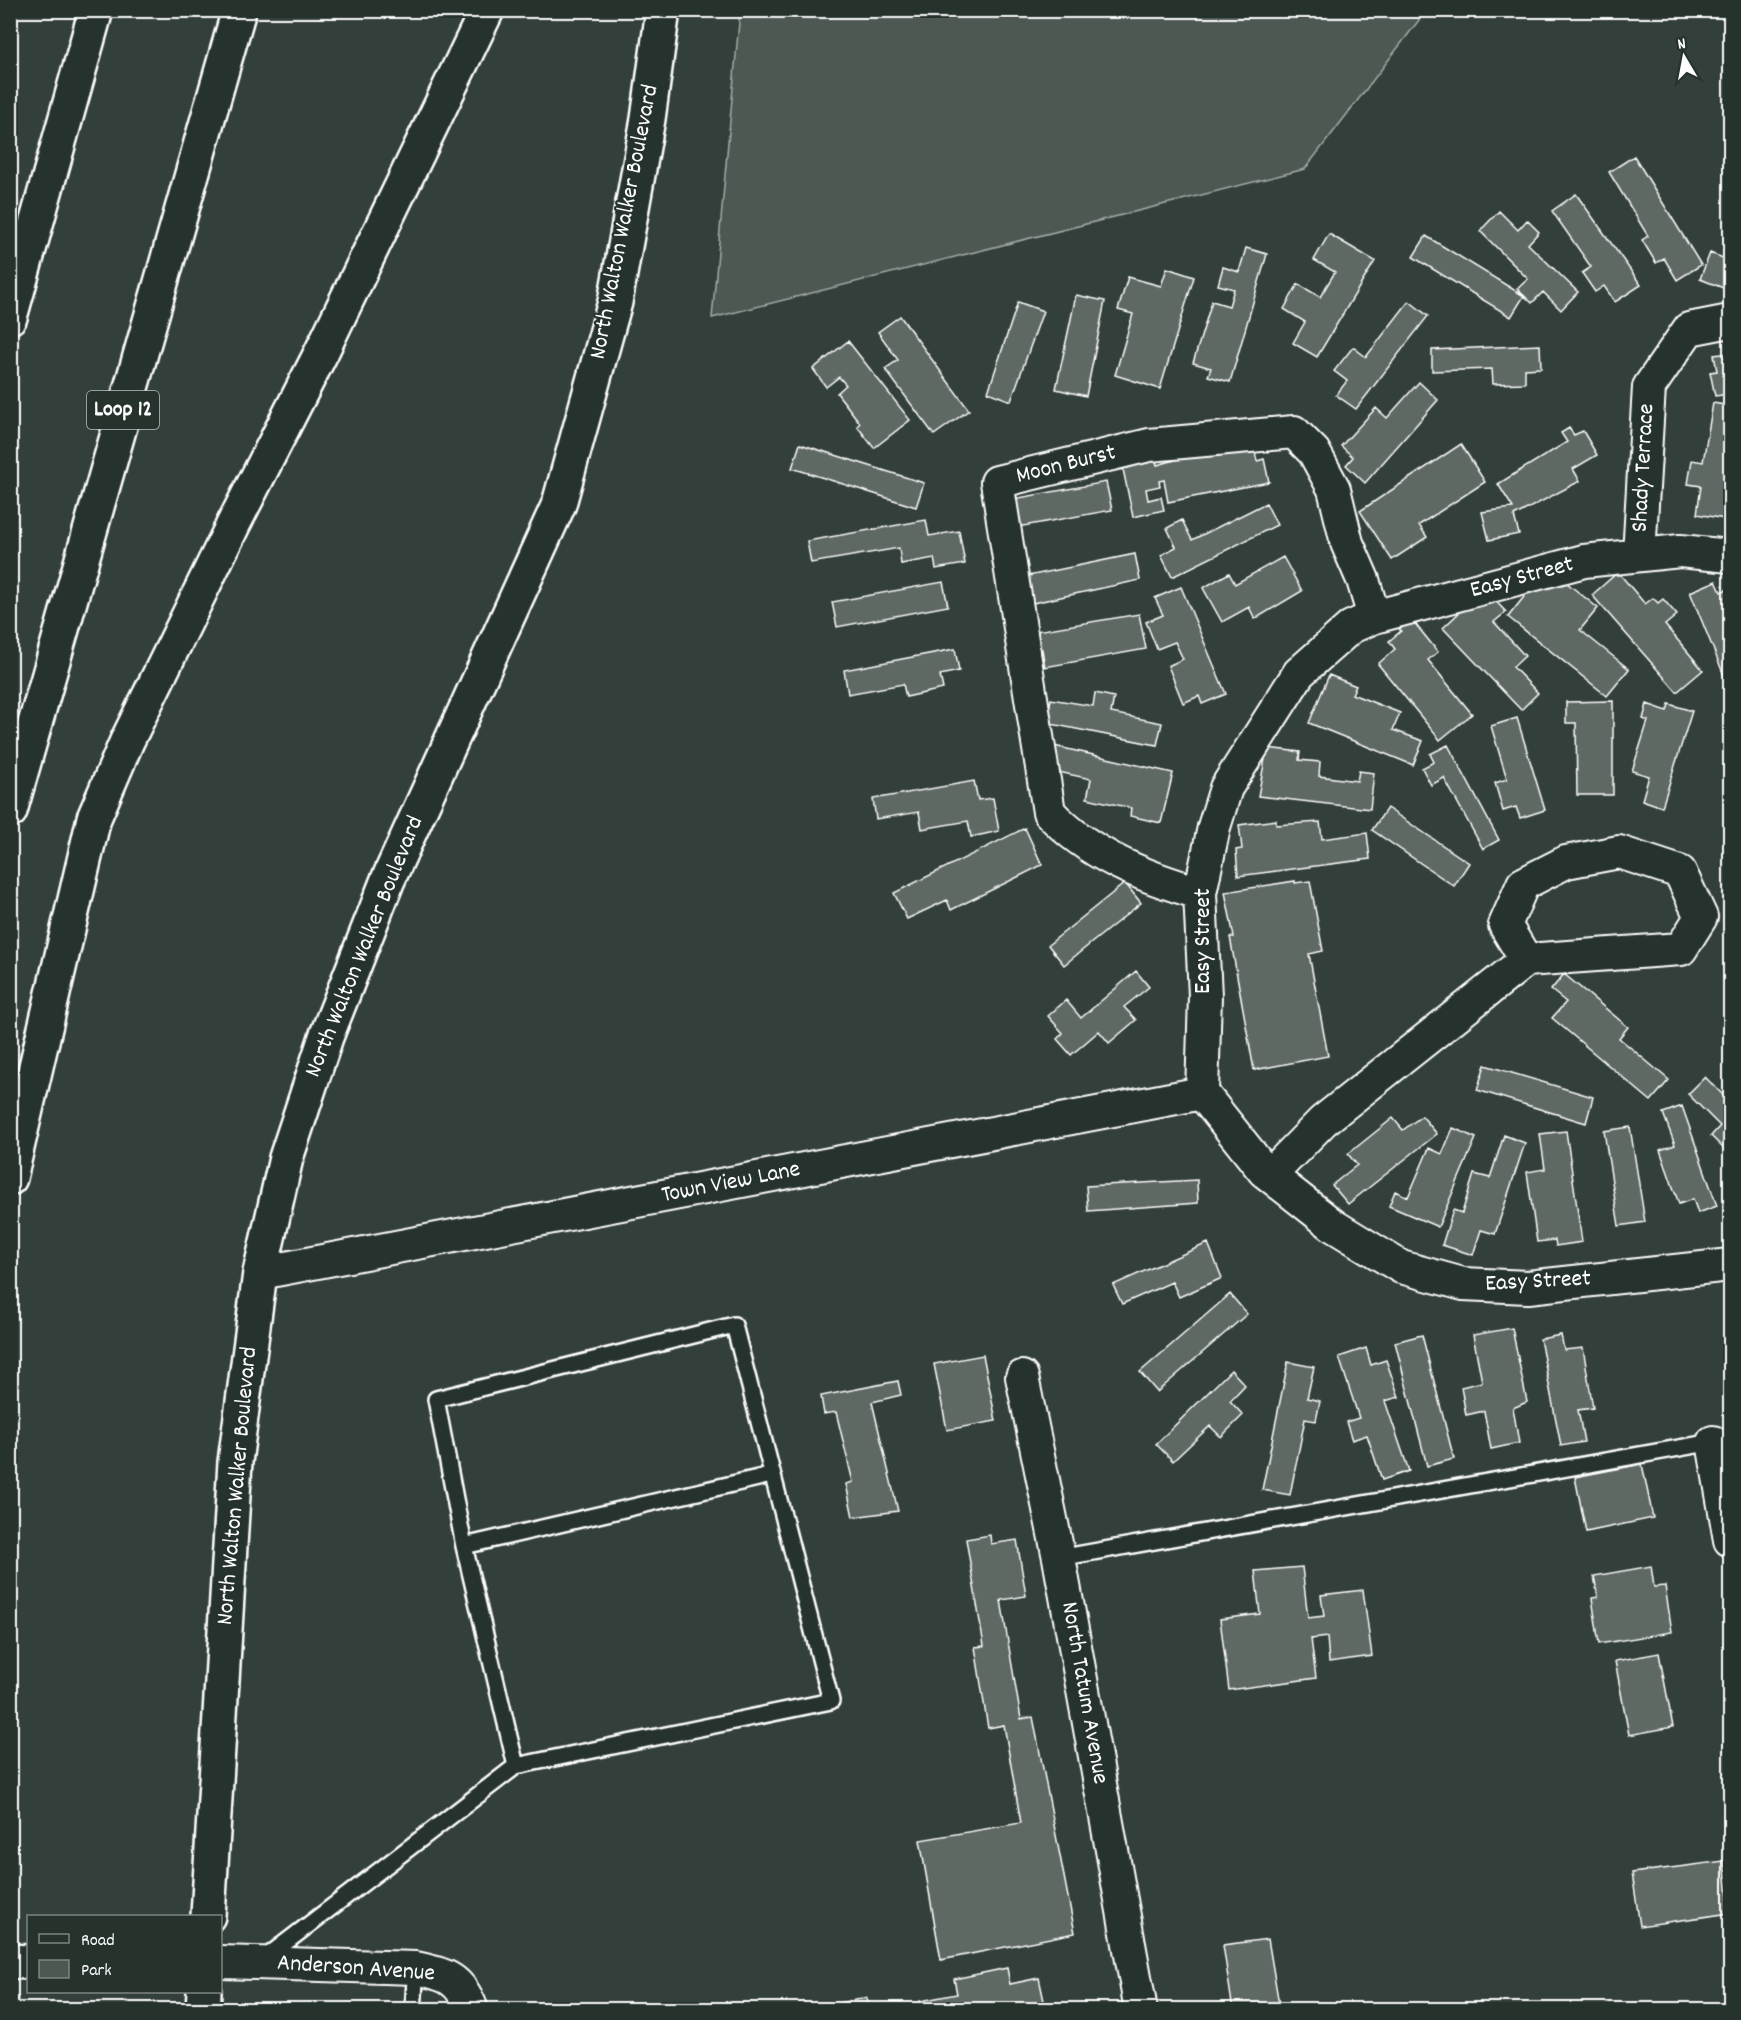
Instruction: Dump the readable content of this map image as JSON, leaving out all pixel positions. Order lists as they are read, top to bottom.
{
  "streets": {
    "main road": ["North Walton Walker Boulevard", "Loop 12"],
    "street": [
      "Moon Burst",
      "Shady Terrace",
      "Easy Street",
      "Town View Lane",
      "North Tatum Avenue",
      "Anderson Avenue"
    ]
  },
  "crossings": [
    ["North Walton Walker Boulevard", "Town View Lane"],
    ["Moon Burst", "Easy Street"],
    ["Shady Terrace", "Easy Street"],
    ["Easy Street", "Town View Lane"]
  ],
  "legend": ["Road", "Park"],
  "north": "top"
}
